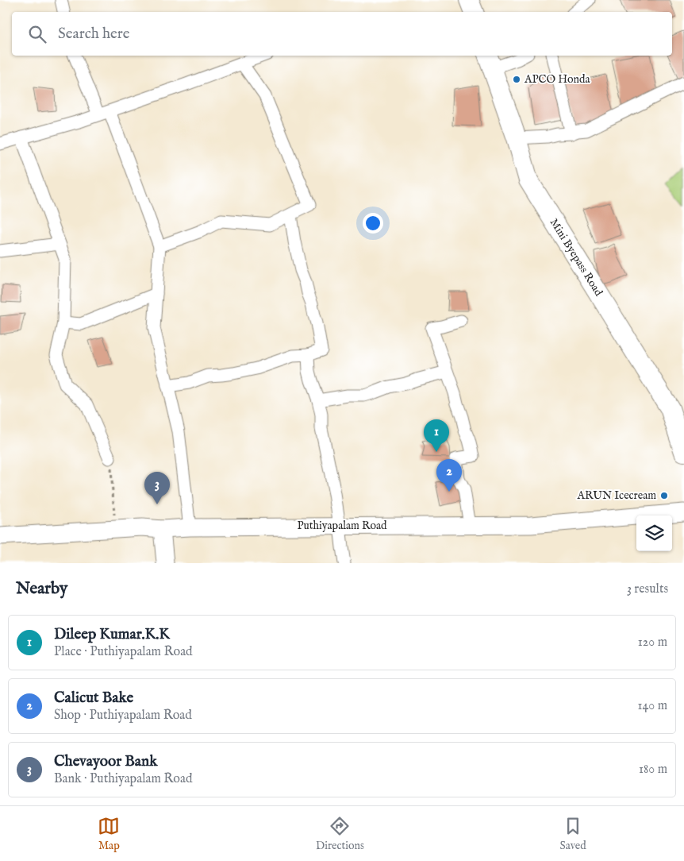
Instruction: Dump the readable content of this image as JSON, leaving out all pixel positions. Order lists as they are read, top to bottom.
{
  "streets": {
    "main road": ["Mini Byepass Road"],
    "street": ["Puthiyapalam Road"]
  },
  "places": ["APCO Honda", "ARUN Icecream"],
  "page": {
    "search": "Search here",
    "pins": ["1", "2", "3"],
    "heading": ["Nearby", "3 results"],
    "list": [
      {
        "mark": "1",
        "name": "Dileep Kumar.K.K",
        "note": "Place · Puthiyapalam Road",
        "value": "120 m"
      },
      {
        "mark": "2",
        "name": "Calicut Bake",
        "note": "Shop · Puthiyapalam Road",
        "value": "140 m"
      },
      {
        "mark": "3",
        "name": "Chevayoor Bank",
        "note": "Bank · Puthiyapalam Road",
        "value": "180 m"
      }
    ],
    "nav": ["Map", "Directions", "Saved"]
  }
}
